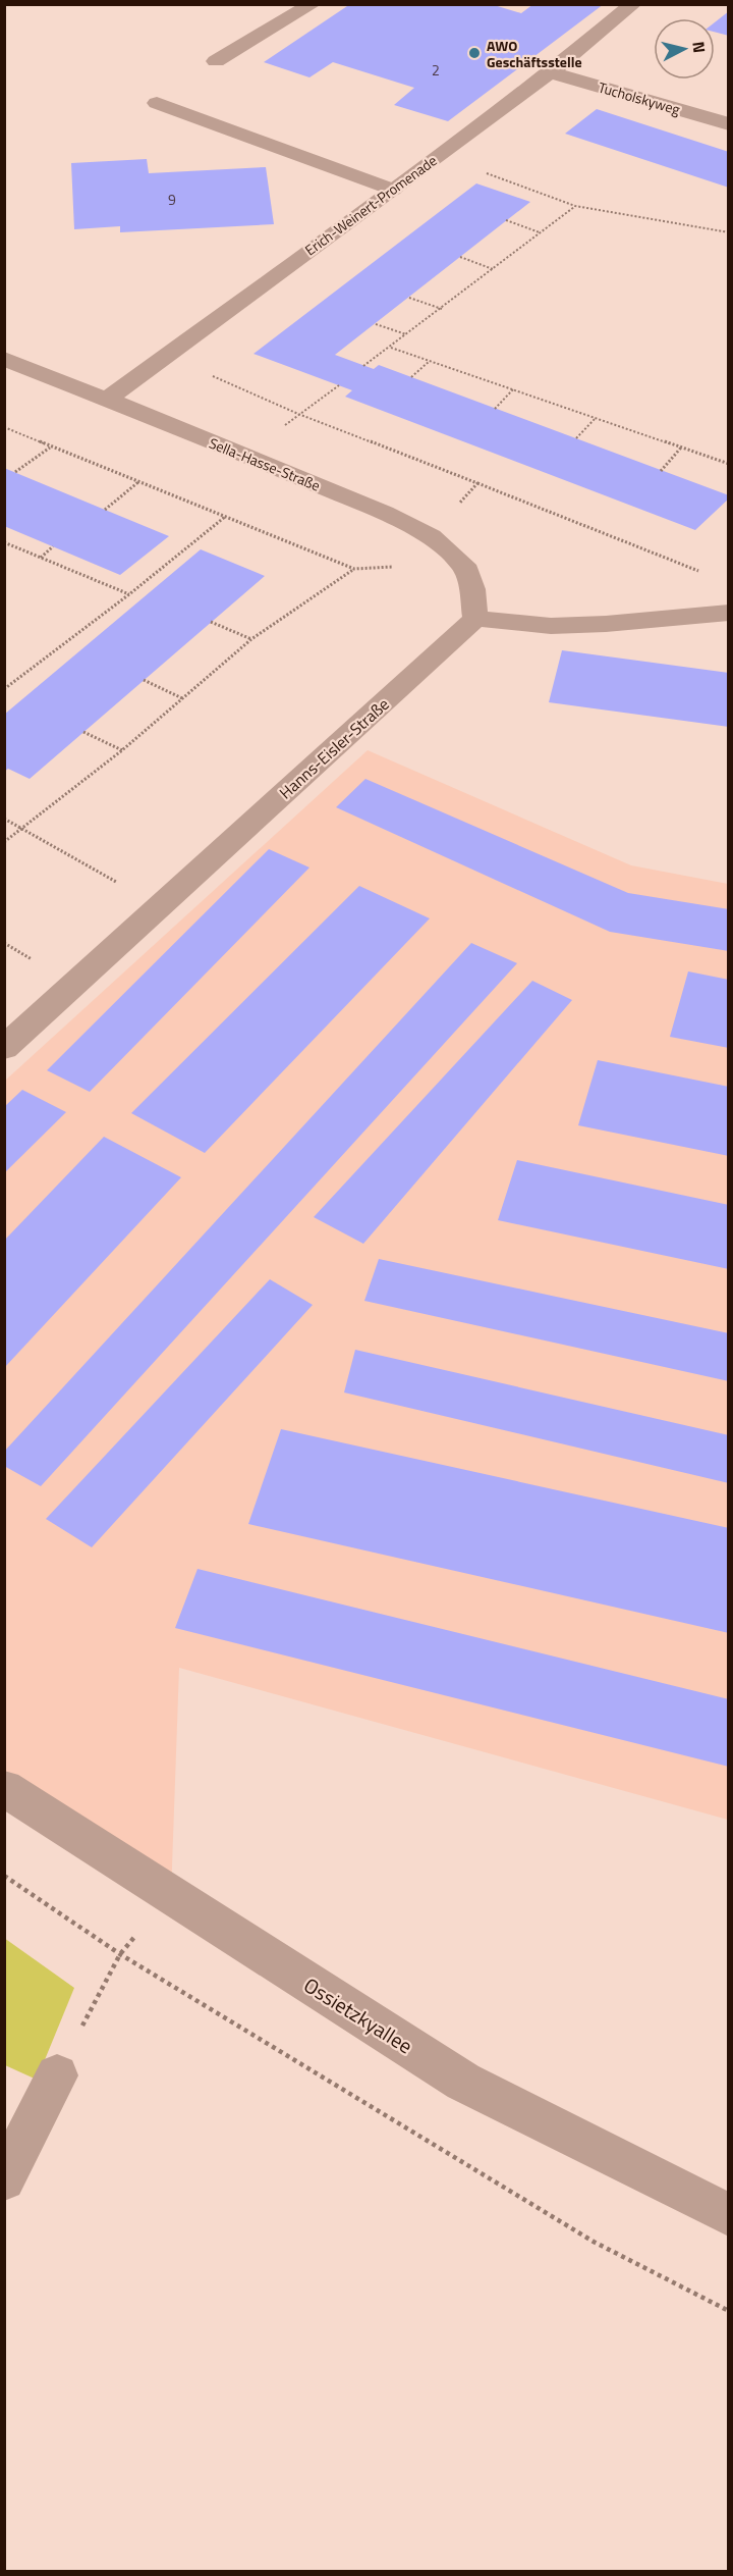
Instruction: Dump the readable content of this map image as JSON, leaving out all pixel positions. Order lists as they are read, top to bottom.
{
  "streets": {
    "street": [
      "Tucholskyweg",
      "Erich-Weinert-Promenade",
      "Sella-Hasse-Straße",
      "Hanns-Eisler-Straße",
      "Ossietzkyallee"
    ]
  },
  "crossings": [
    ["Tucholskyweg", "Erich-Weinert-Promenade"],
    ["Erich-Weinert-Promenade", "Sella-Hasse-Straße"]
  ],
  "places": ["AWO Geschäftsstelle"],
  "house_numbers": ["2", "9"],
  "north": "right"
}
